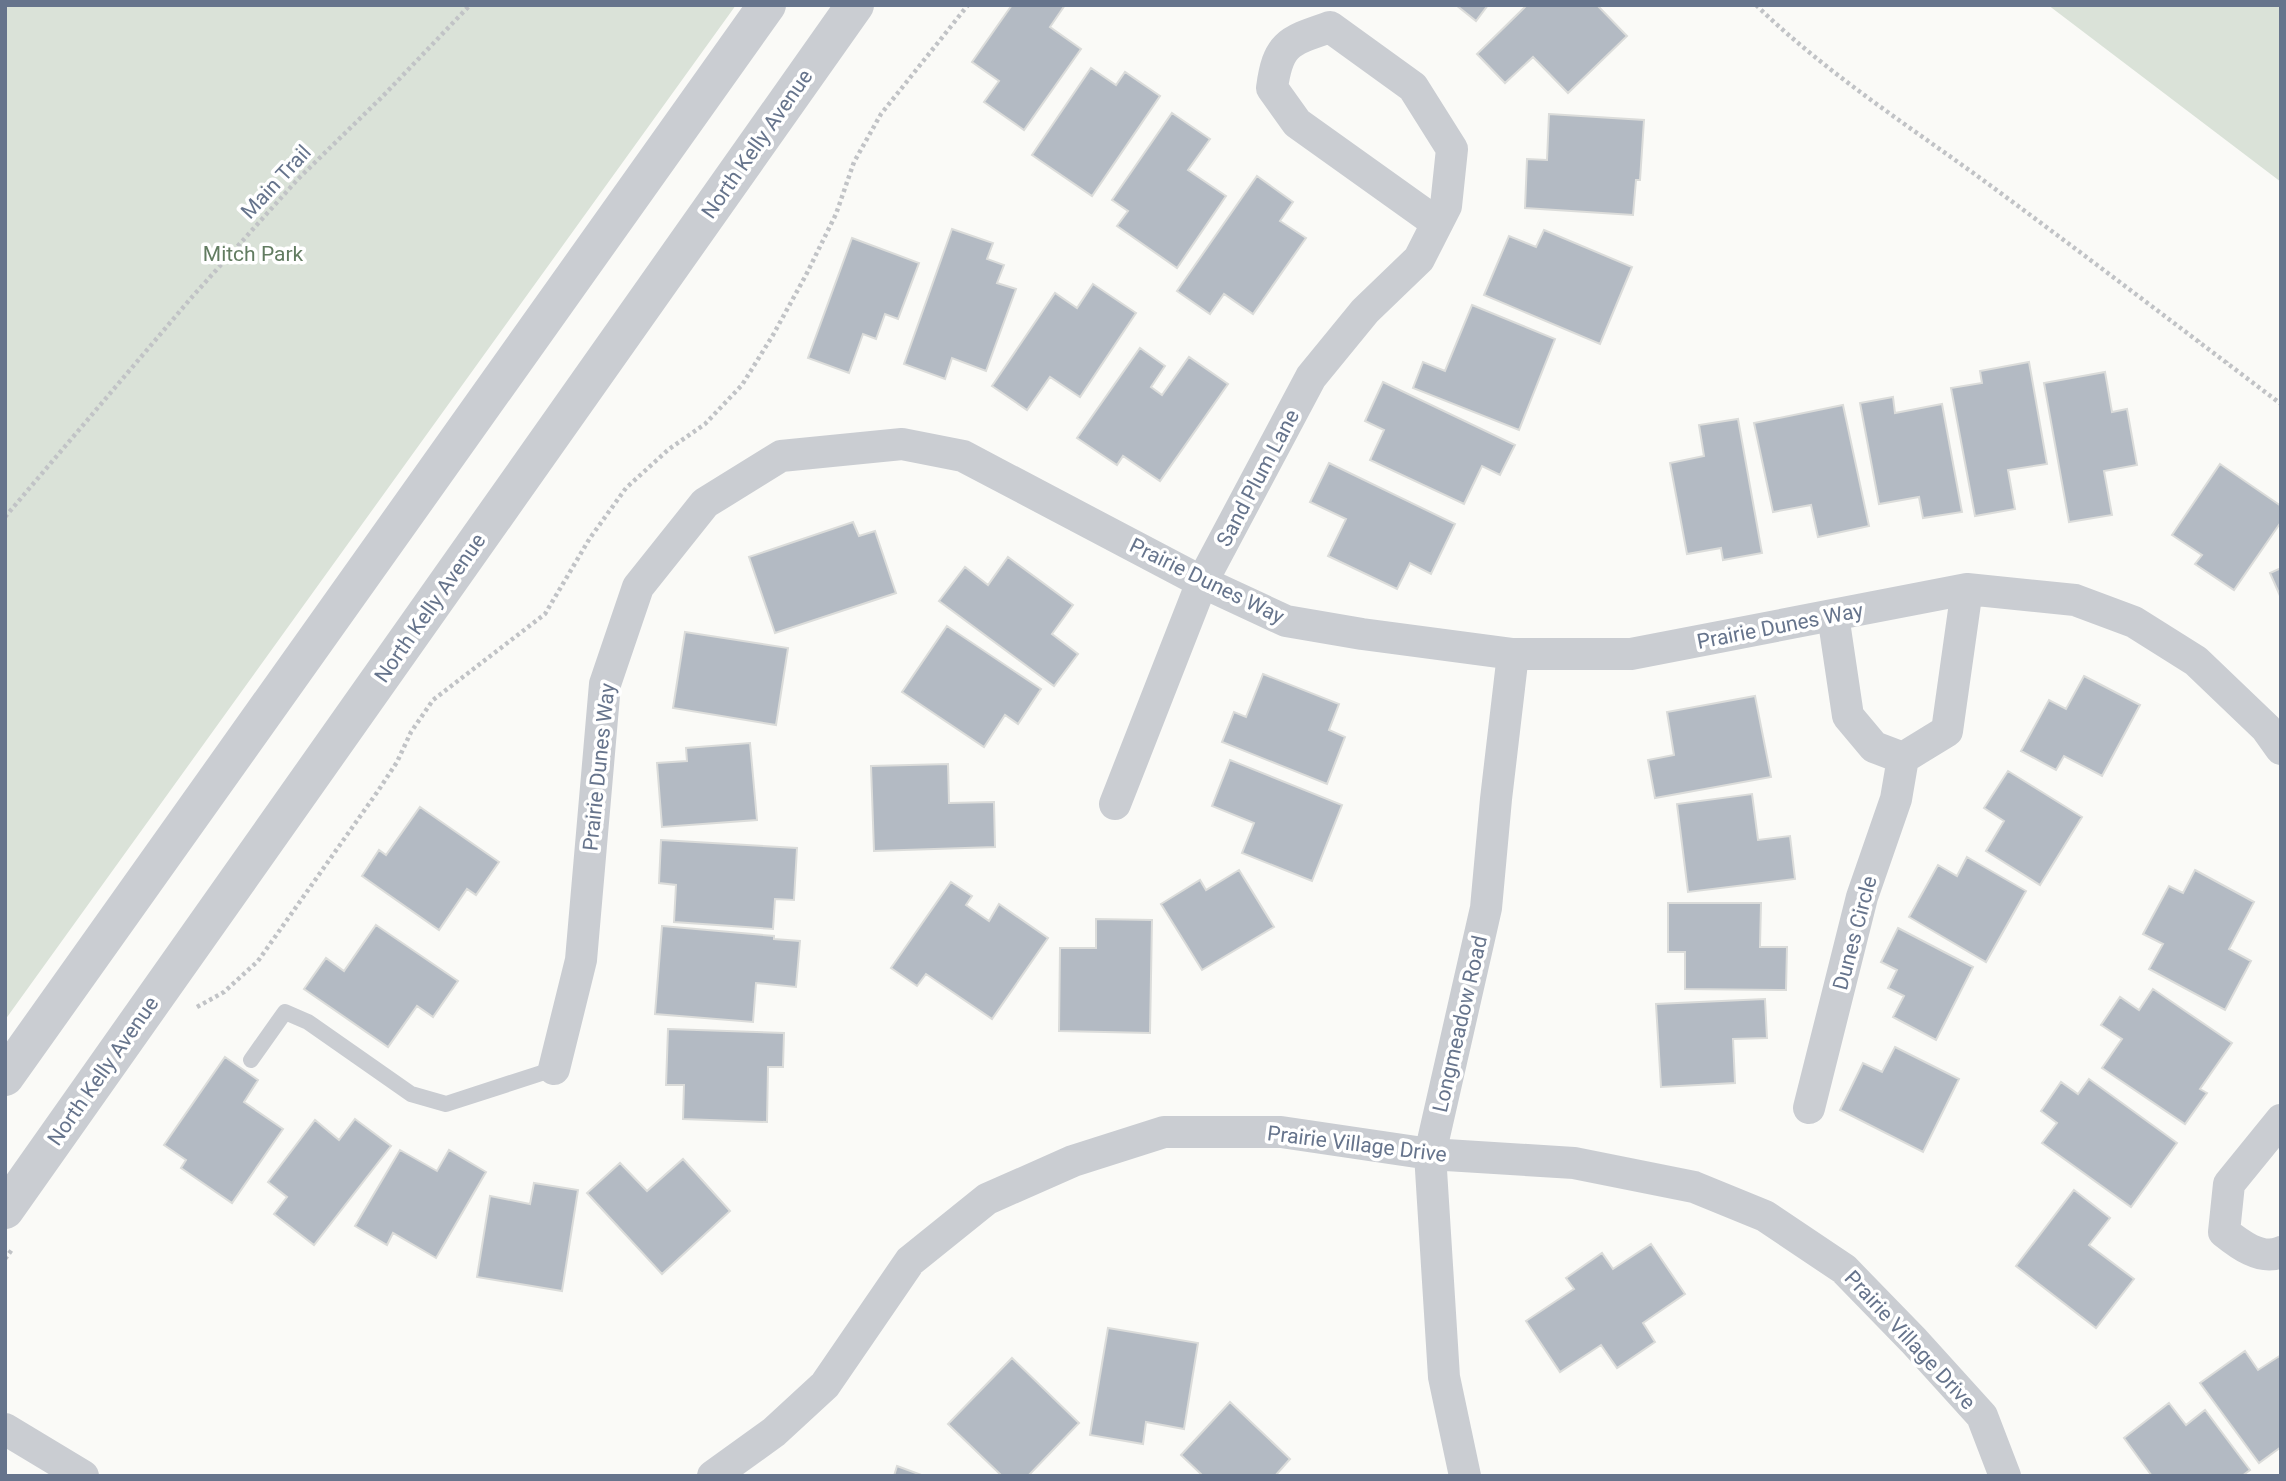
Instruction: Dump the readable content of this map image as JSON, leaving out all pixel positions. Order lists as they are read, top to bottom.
{
  "streets": {
    "street": [
      "North Kelly Avenue",
      "Sand Plum Lane",
      "Prairie Dunes Way",
      "Dunes Circle",
      "Longmeadow Road",
      "Prairie Village Drive"
    ],
    "path": ["Main Trail"]
  },
  "crossings": [
    ["Sand Plum Lane", "Prairie Dunes Way"],
    ["Prairie Dunes Way", "Longmeadow Road"],
    ["Longmeadow Road", "Prairie Village Drive"]
  ],
  "parks": ["Mitch Park"]
}
